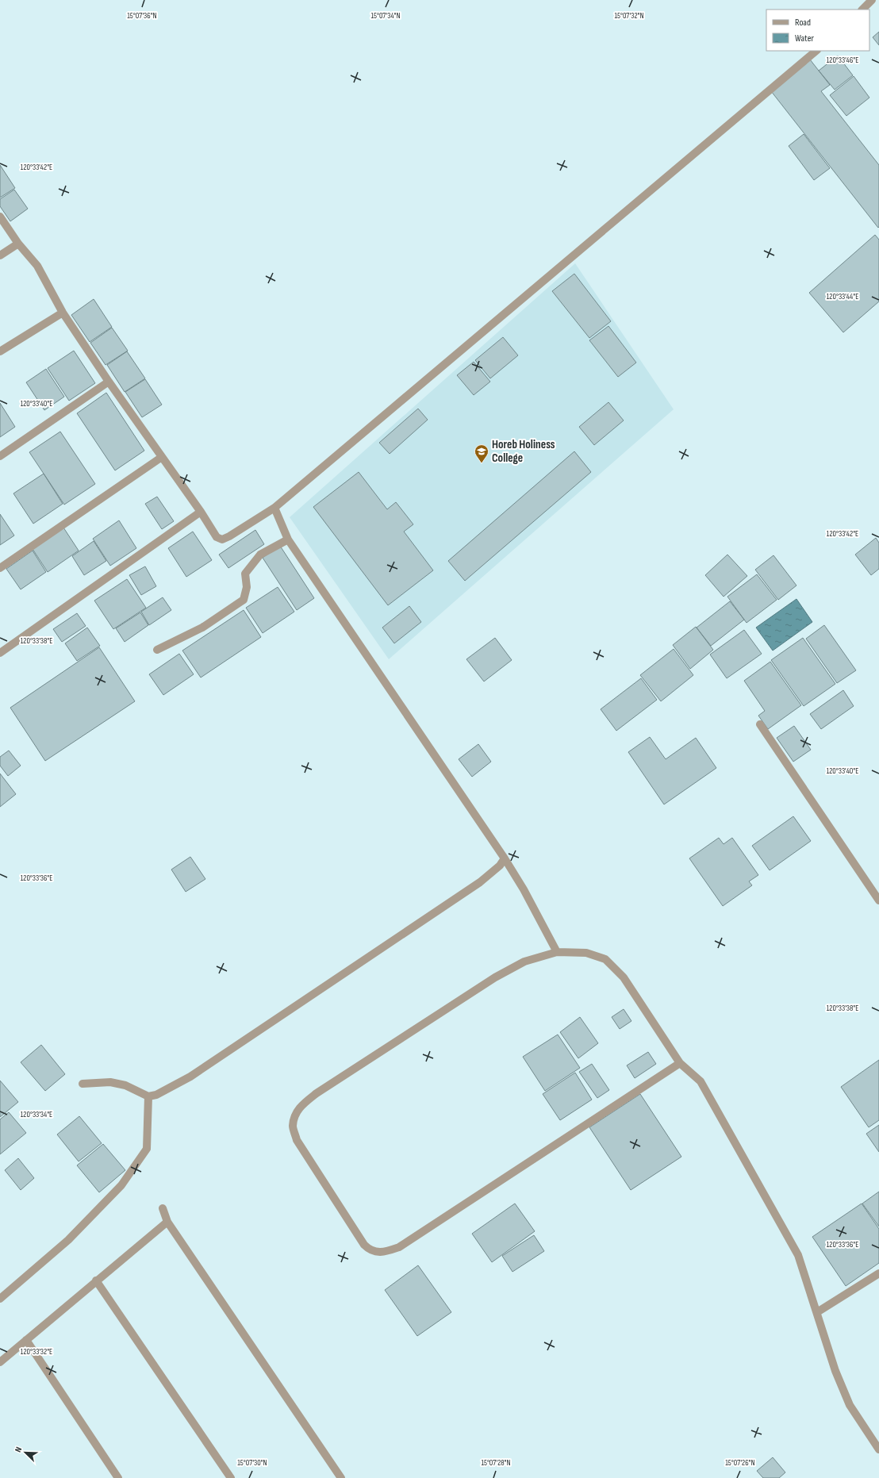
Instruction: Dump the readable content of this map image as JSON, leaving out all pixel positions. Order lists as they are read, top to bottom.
{
  "places": {
    "school or university": ["Horeb Holiness College"]
  },
  "legend": ["Road", "Water"],
  "north": "top left",
  "coordinates": [
    "15°07'32\"N",
    "15°07'36\"N",
    "15°07'34\"N",
    "120°33'46\"E",
    "120°33'42\"E",
    "120°33'44\"E",
    "120°33'40\"E",
    "120°33'38\"E",
    "120°33'36\"E",
    "120°33'34\"E",
    "120°33'32\"E",
    "15°07'30\"N",
    "15°07'28\"N",
    "15°07'26\"N"
  ]
}
